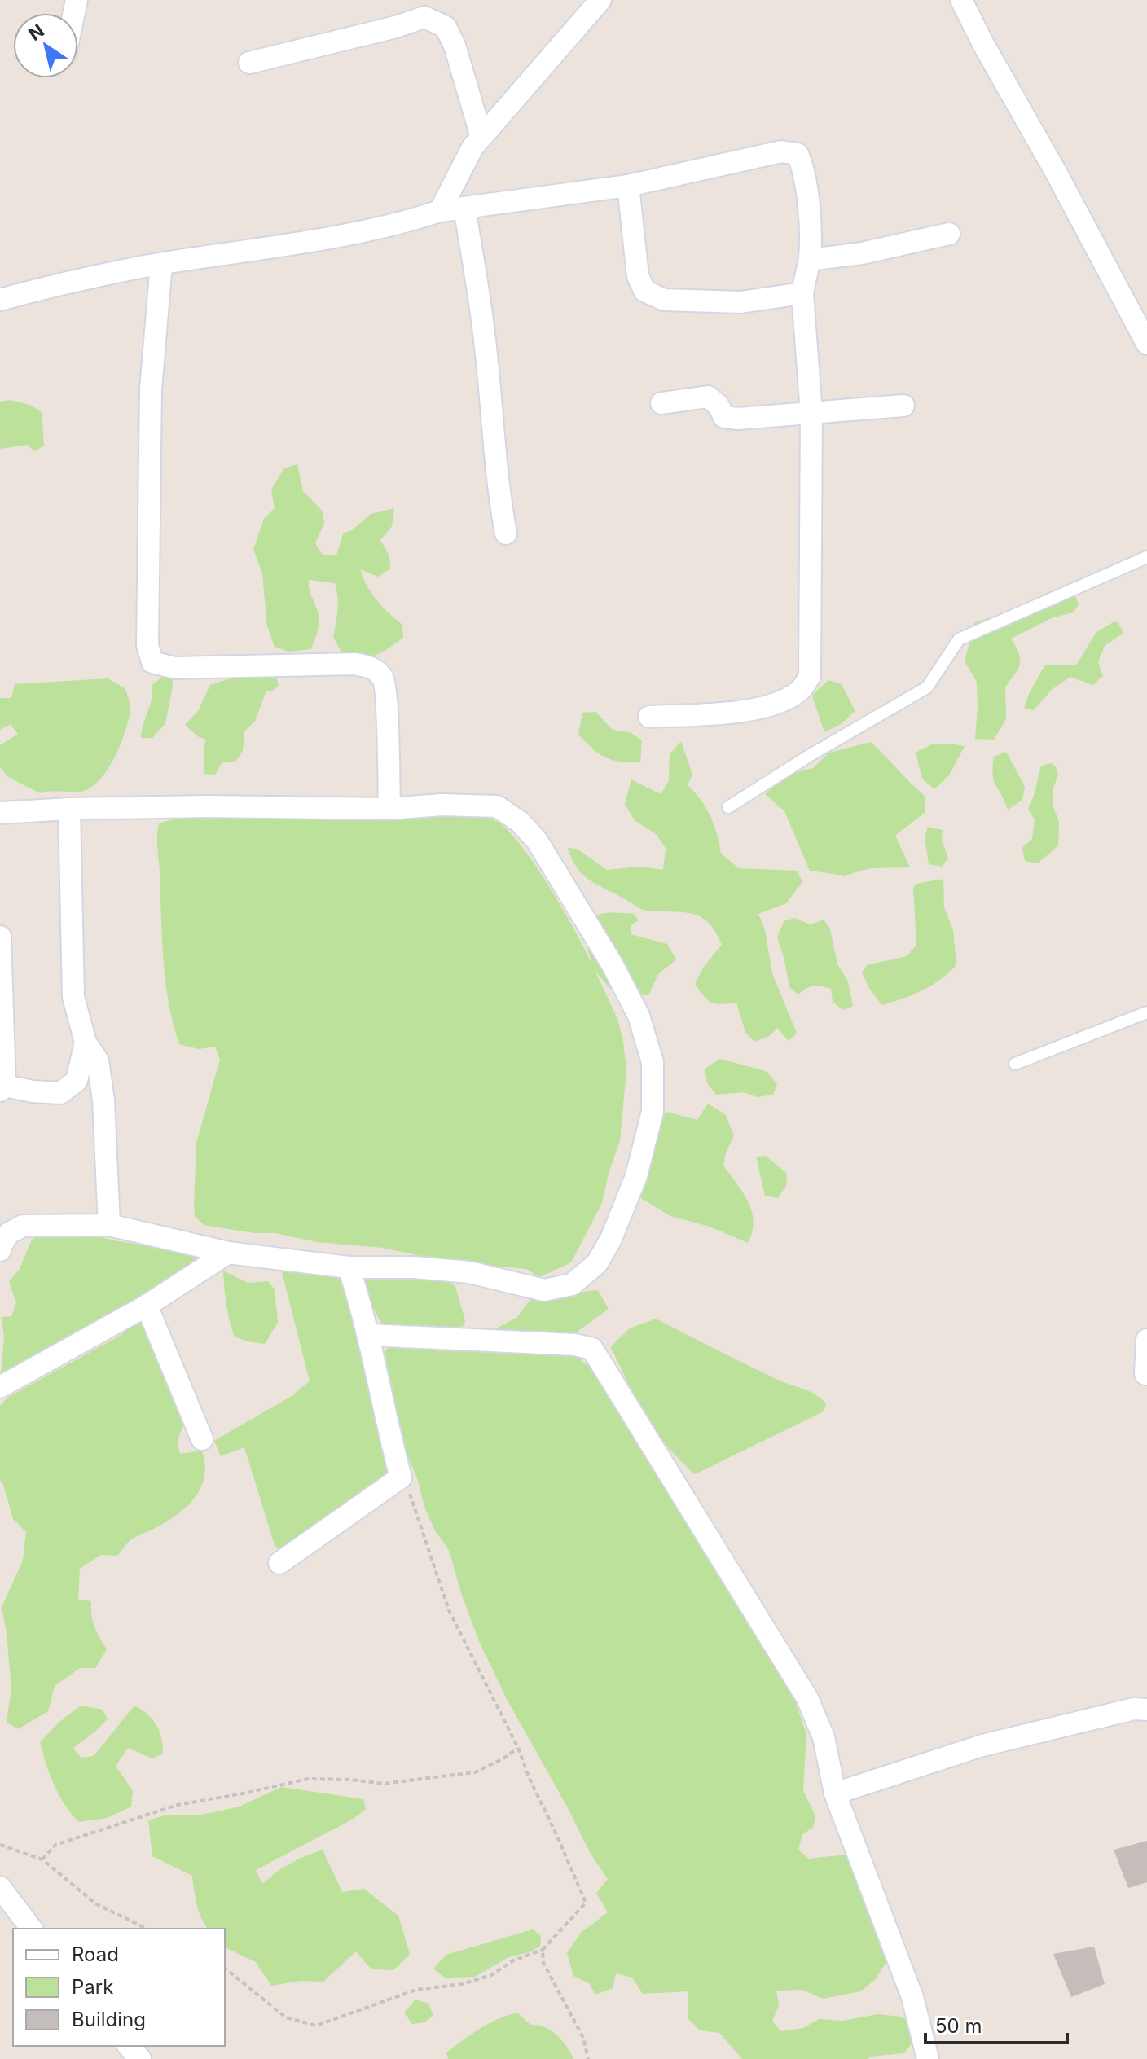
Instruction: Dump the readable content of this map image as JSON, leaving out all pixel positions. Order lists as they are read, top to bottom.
{
  "legend": ["Road", "Park", "Building"],
  "scale_bar": "50 m",
  "north": "top left"
}
